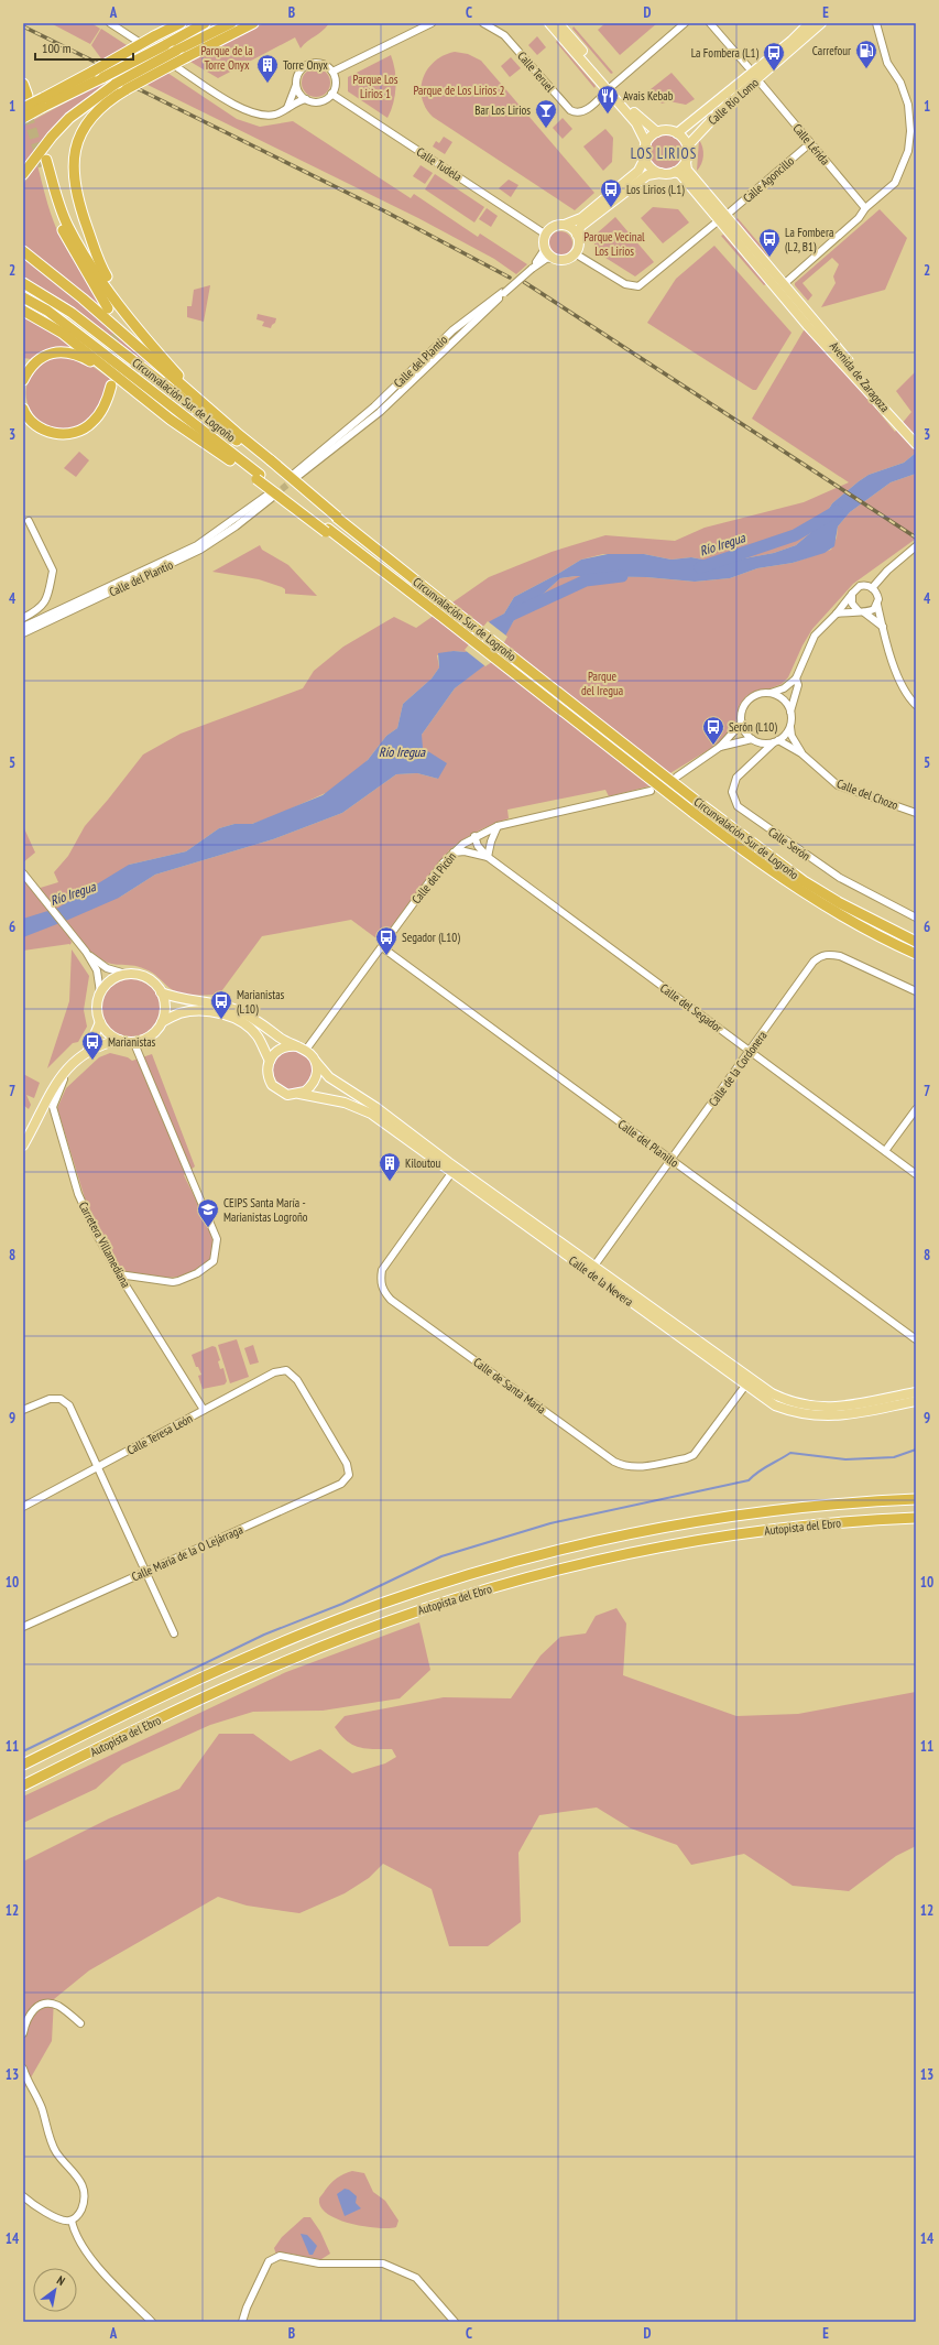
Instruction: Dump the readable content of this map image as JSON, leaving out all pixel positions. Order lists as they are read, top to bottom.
{
  "streets": {
    "highway": ["Circunvalación Sur de Logroño", "Autopista del Ebro"],
    "main road": ["Calle Río Lomo", "Avenida de Zaragoza", "Calle de la Nevera"],
    "street": [
      "Calle Teruel",
      "Calle Lérida",
      "Calle Tudela",
      "Calle Agoncillo",
      "Calle del Plantío",
      "Calle del Chozo",
      "Calle Serón",
      "Calle del Picón",
      "Calle del Segador",
      "Calle de la Cordonera",
      "Calle del Planillo",
      "Carretera Villamediana",
      "Calle de Santa María",
      "Calle Teresa León",
      "Calle María de la O Lejárraga"
    ]
  },
  "crossings": [
    ["Calle Río Lomo", "Calle Lérida"],
    ["Calle Río Lomo", "Avenida de Zaragoza"],
    ["Calle Lérida", "Calle Agoncillo"],
    ["Calle Tudela", "Calle Agoncillo"],
    ["Calle Tudela", "Calle del Plantío"],
    ["Calle Agoncillo", "Calle del Plantío"],
    ["Calle Agoncillo", "Avenida de Zaragoza"],
    ["Calle del Chozo", "Calle Serón"],
    ["Calle del Picón", "Calle del Segador"],
    ["Calle del Picón", "Calle del Planillo"],
    ["Calle del Picón", "Calle de la Nevera"],
    ["Calle del Segador", "Calle de la Cordonera"],
    ["Calle de la Cordonera", "Calle del Planillo"],
    ["Calle de la Cordonera", "Calle de la Nevera"],
    ["Carretera Villamediana", "Calle Teresa León"],
    ["Calle de la Nevera", "Calle de Santa María"],
    ["Calle Teresa León", "Calle María de la O Lejárraga"]
  ],
  "districts": ["LOS LIRIOS"],
  "water": ["Río Iregua"],
  "parks": [
    "Parque de la Torre Onyx",
    "Parque Los Lirios 1",
    "Parque de Los Lirios 2",
    "Parque Vecinal Los Lirios",
    "Parque del Iregua"
  ],
  "places": {
    "fuel station": ["Carrefour"],
    "bus stop": [
      "La Fombera (L1)",
      "Los Lirios (L1)",
      "La Fombera (L2, B1)",
      "Serón (L10)",
      "Segador (L10)",
      "Marianistas (L10)",
      "Marianistas"
    ],
    "building": ["Torre Onyx", "Kiloutou"],
    "restaurant": ["Avais Kebab"],
    "bar": ["Bar Los Lirios"],
    "school or university": ["CEIPS Santa María - Marianistas Logroño"]
  },
  "scale_bar": "100 m",
  "north": "top right",
  "grid": {
    "columns": [
      "A",
      "B",
      "C",
      "D",
      "E"
    ],
    "rows": [
      "1",
      "2",
      "3",
      "4",
      "5",
      "6",
      "7",
      "8",
      "9",
      "10",
      "11",
      "12",
      "13",
      "14"
    ]
  }
}
